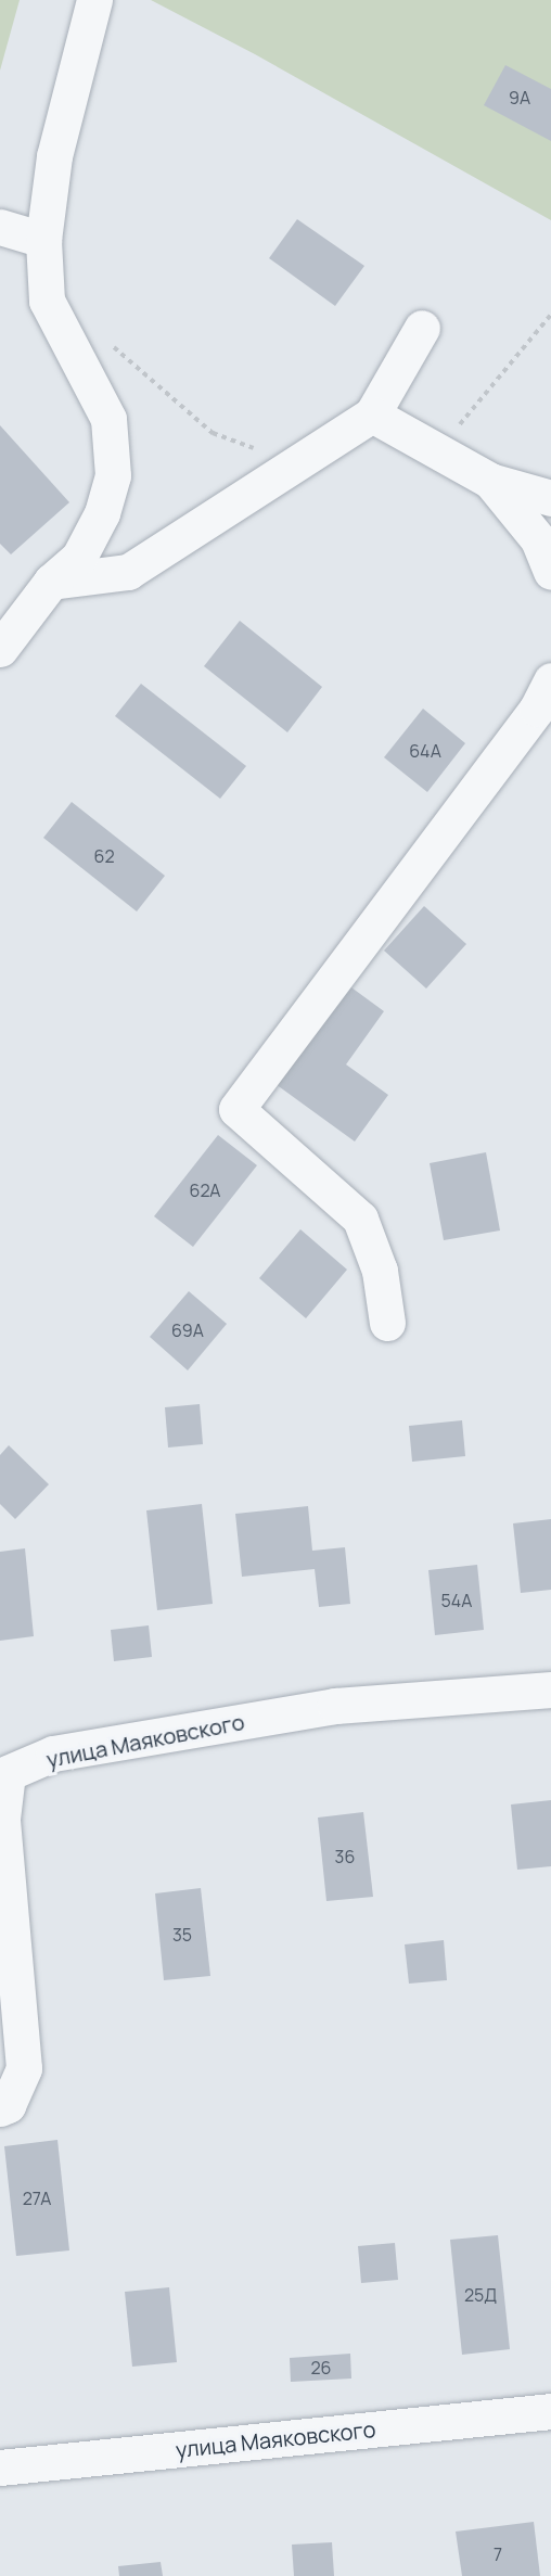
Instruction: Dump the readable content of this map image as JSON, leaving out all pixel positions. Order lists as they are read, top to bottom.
{
  "streets": {
    "street": ["улица Маяковского"]
  },
  "house_numbers": [
    "9А",
    "64А",
    "62",
    "62А",
    "69А",
    "54А",
    "36",
    "35",
    "27А",
    "25Д",
    "26",
    "7"
  ]
}
